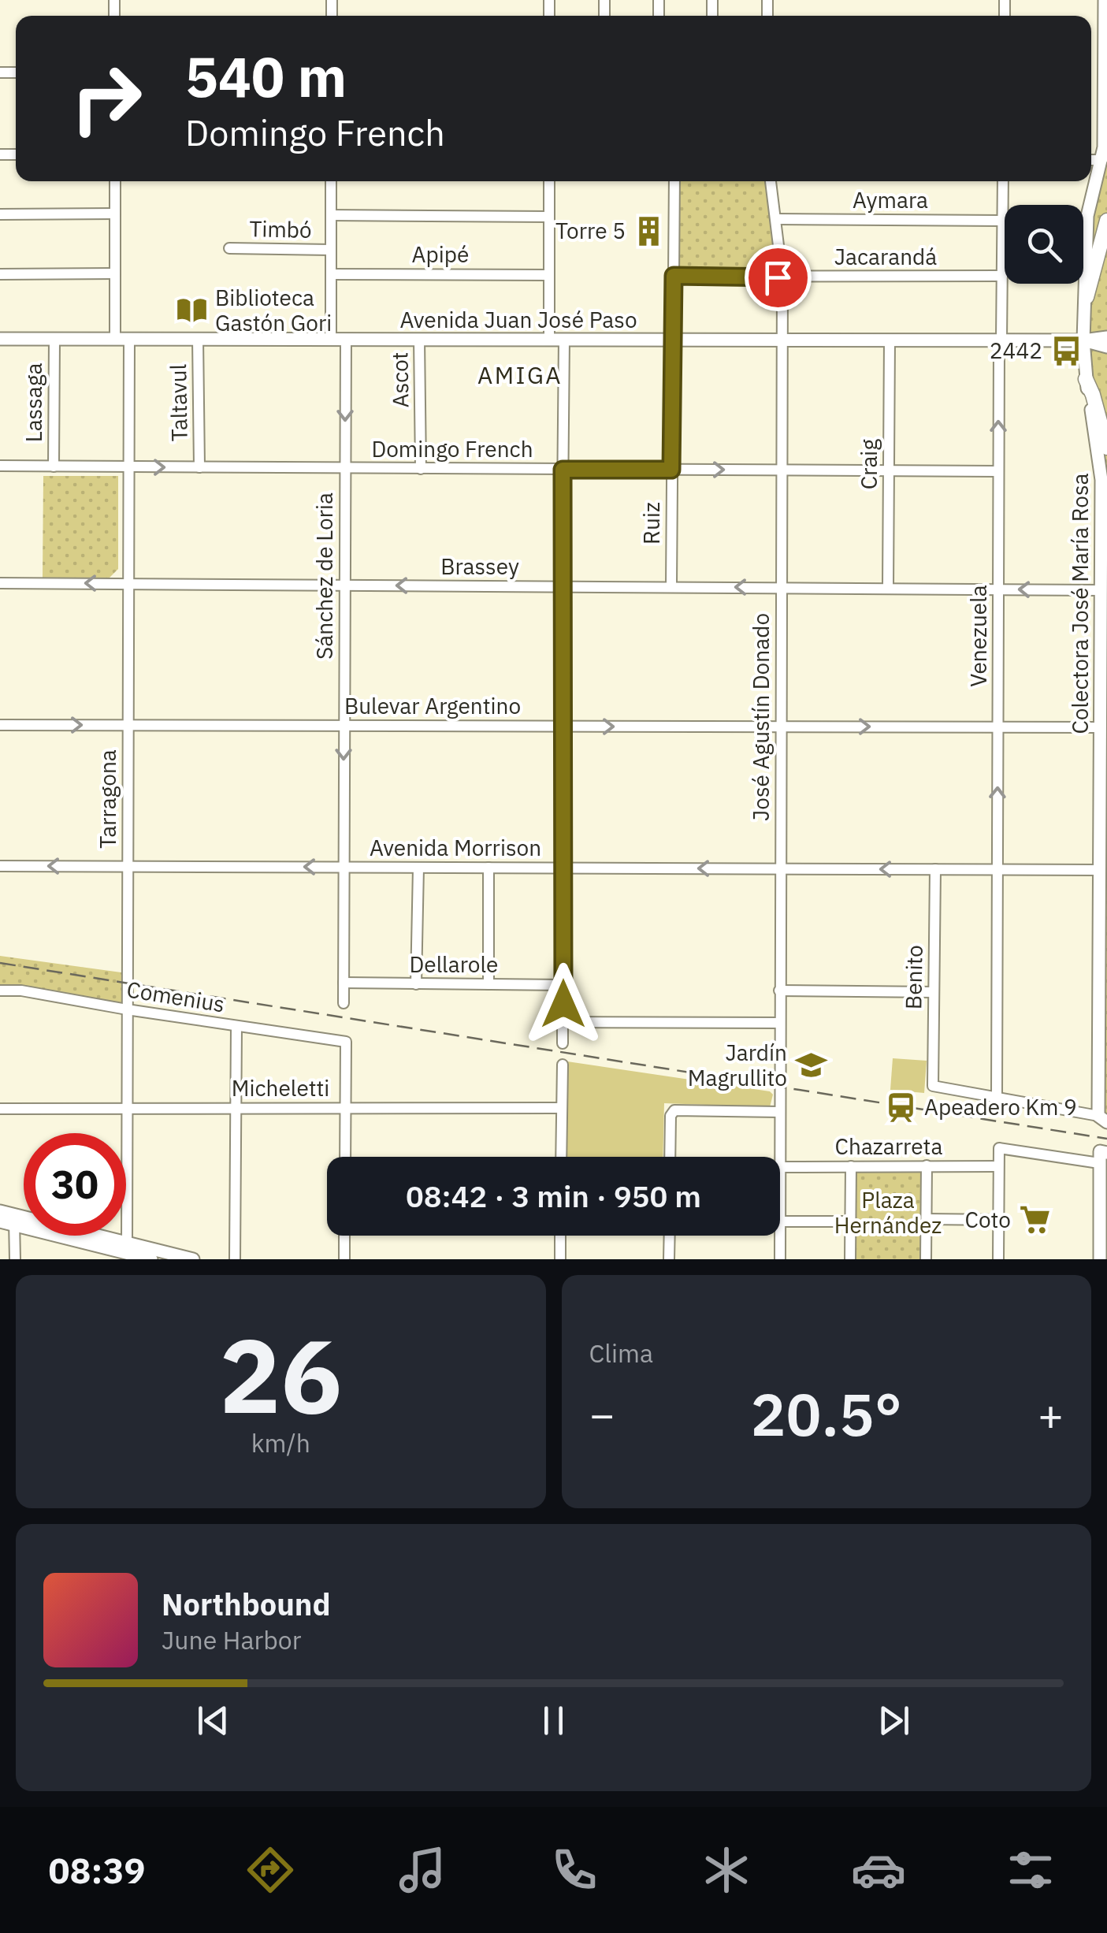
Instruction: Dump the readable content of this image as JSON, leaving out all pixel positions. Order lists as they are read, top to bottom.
{
  "streets": {
    "main road": ["Avenida Juan José Paso", "Colectora José María Rosa"],
    "street": [
      "Aymara",
      "Timbó",
      "Apipé",
      "Jacarandá",
      "Ascot",
      "Lassaga",
      "Taltavul",
      "Domingo French",
      "Craig",
      "Ruiz",
      "Brassey",
      "Sánchez de Loria",
      "Venezuela",
      "Bulevar Argentino",
      "José Agustín Donado",
      "Tarragona",
      "Avenida Morrison",
      "Dellarole",
      "Benito",
      "Comenius",
      "Micheletti",
      "Chazarreta"
    ]
  },
  "crossings": [
    ["Aymara", "Venezuela"],
    ["Aymara", "José Agustín Donado"],
    ["Jacarandá", "Ruiz"],
    ["Jacarandá", "Venezuela"],
    ["Jacarandá", "José Agustín Donado"],
    ["Avenida Juan José Paso", "Ascot"],
    ["Avenida Juan José Paso", "Lassaga"],
    ["Avenida Juan José Paso", "Taltavul"],
    ["Avenida Juan José Paso", "Craig"],
    ["Avenida Juan José Paso", "Ruiz"],
    ["Avenida Juan José Paso", "Sánchez de Loria"],
    ["Avenida Juan José Paso", "Colectora José María Rosa"],
    ["Avenida Juan José Paso", "Venezuela"],
    ["Avenida Juan José Paso", "José Agustín Donado"],
    ["Avenida Juan José Paso", "Tarragona"],
    ["Ascot", "Domingo French"],
    ["Lassaga", "Domingo French"],
    ["Taltavul", "Domingo French"],
    ["Domingo French", "Craig"],
    ["Domingo French", "Ruiz"],
    ["Domingo French", "Sánchez de Loria"],
    ["Domingo French", "Venezuela"],
    ["Domingo French", "José Agustín Donado"],
    ["Domingo French", "Tarragona"],
    ["Craig", "Brassey"],
    ["Ruiz", "Brassey"],
    ["Brassey", "Sánchez de Loria"],
    ["Brassey", "Colectora José María Rosa"],
    ["Brassey", "Venezuela"],
    ["Brassey", "José Agustín Donado"],
    ["Brassey", "Tarragona"],
    ["Sánchez de Loria", "Bulevar Argentino"],
    ["Sánchez de Loria", "Avenida Morrison"],
    ["Sánchez de Loria", "Dellarole"],
    ["Colectora José María Rosa", "Bulevar Argentino"],
    ["Colectora José María Rosa", "Avenida Morrison"],
    ["Venezuela", "Bulevar Argentino"],
    ["Venezuela", "Avenida Morrison"],
    ["Venezuela", "Benito"],
    ["Bulevar Argentino", "José Agustín Donado"],
    ["Bulevar Argentino", "Tarragona"],
    ["José Agustín Donado", "Avenida Morrison"],
    ["Tarragona", "Avenida Morrison"],
    ["Tarragona", "Comenius"],
    ["Tarragona", "Micheletti"],
    ["Avenida Morrison", "Benito"],
    ["Comenius", "Micheletti"]
  ],
  "one_way": [
    "Brassey",
    "Sánchez de Loria",
    "Bulevar Argentino",
    "Avenida Morrison"
  ],
  "districts": ["AMIGA"],
  "parks": ["Plaza Hernández"],
  "places": {
    "building": ["Torre 5"],
    "library": ["Biblioteca Gastón Gori"],
    "bus stop": ["2442"],
    "school or university": ["Jardín Magrullito"],
    "station": ["Apeadero Km 9"],
    "supermarket": ["Coto"]
  },
  "page": {
    "turn": ["540 m", "Domingo French"],
    "limit": "30",
    "trip": "08:42 · 3 min · 950 m",
    "tile": [
      ["26", "km/h"],
      "Clima"
    ],
    "heat": ["−", "20.5°", "+"],
    "song": ["Northbound", "June Harbor"],
    "tabs": "08:39"
  }
}
